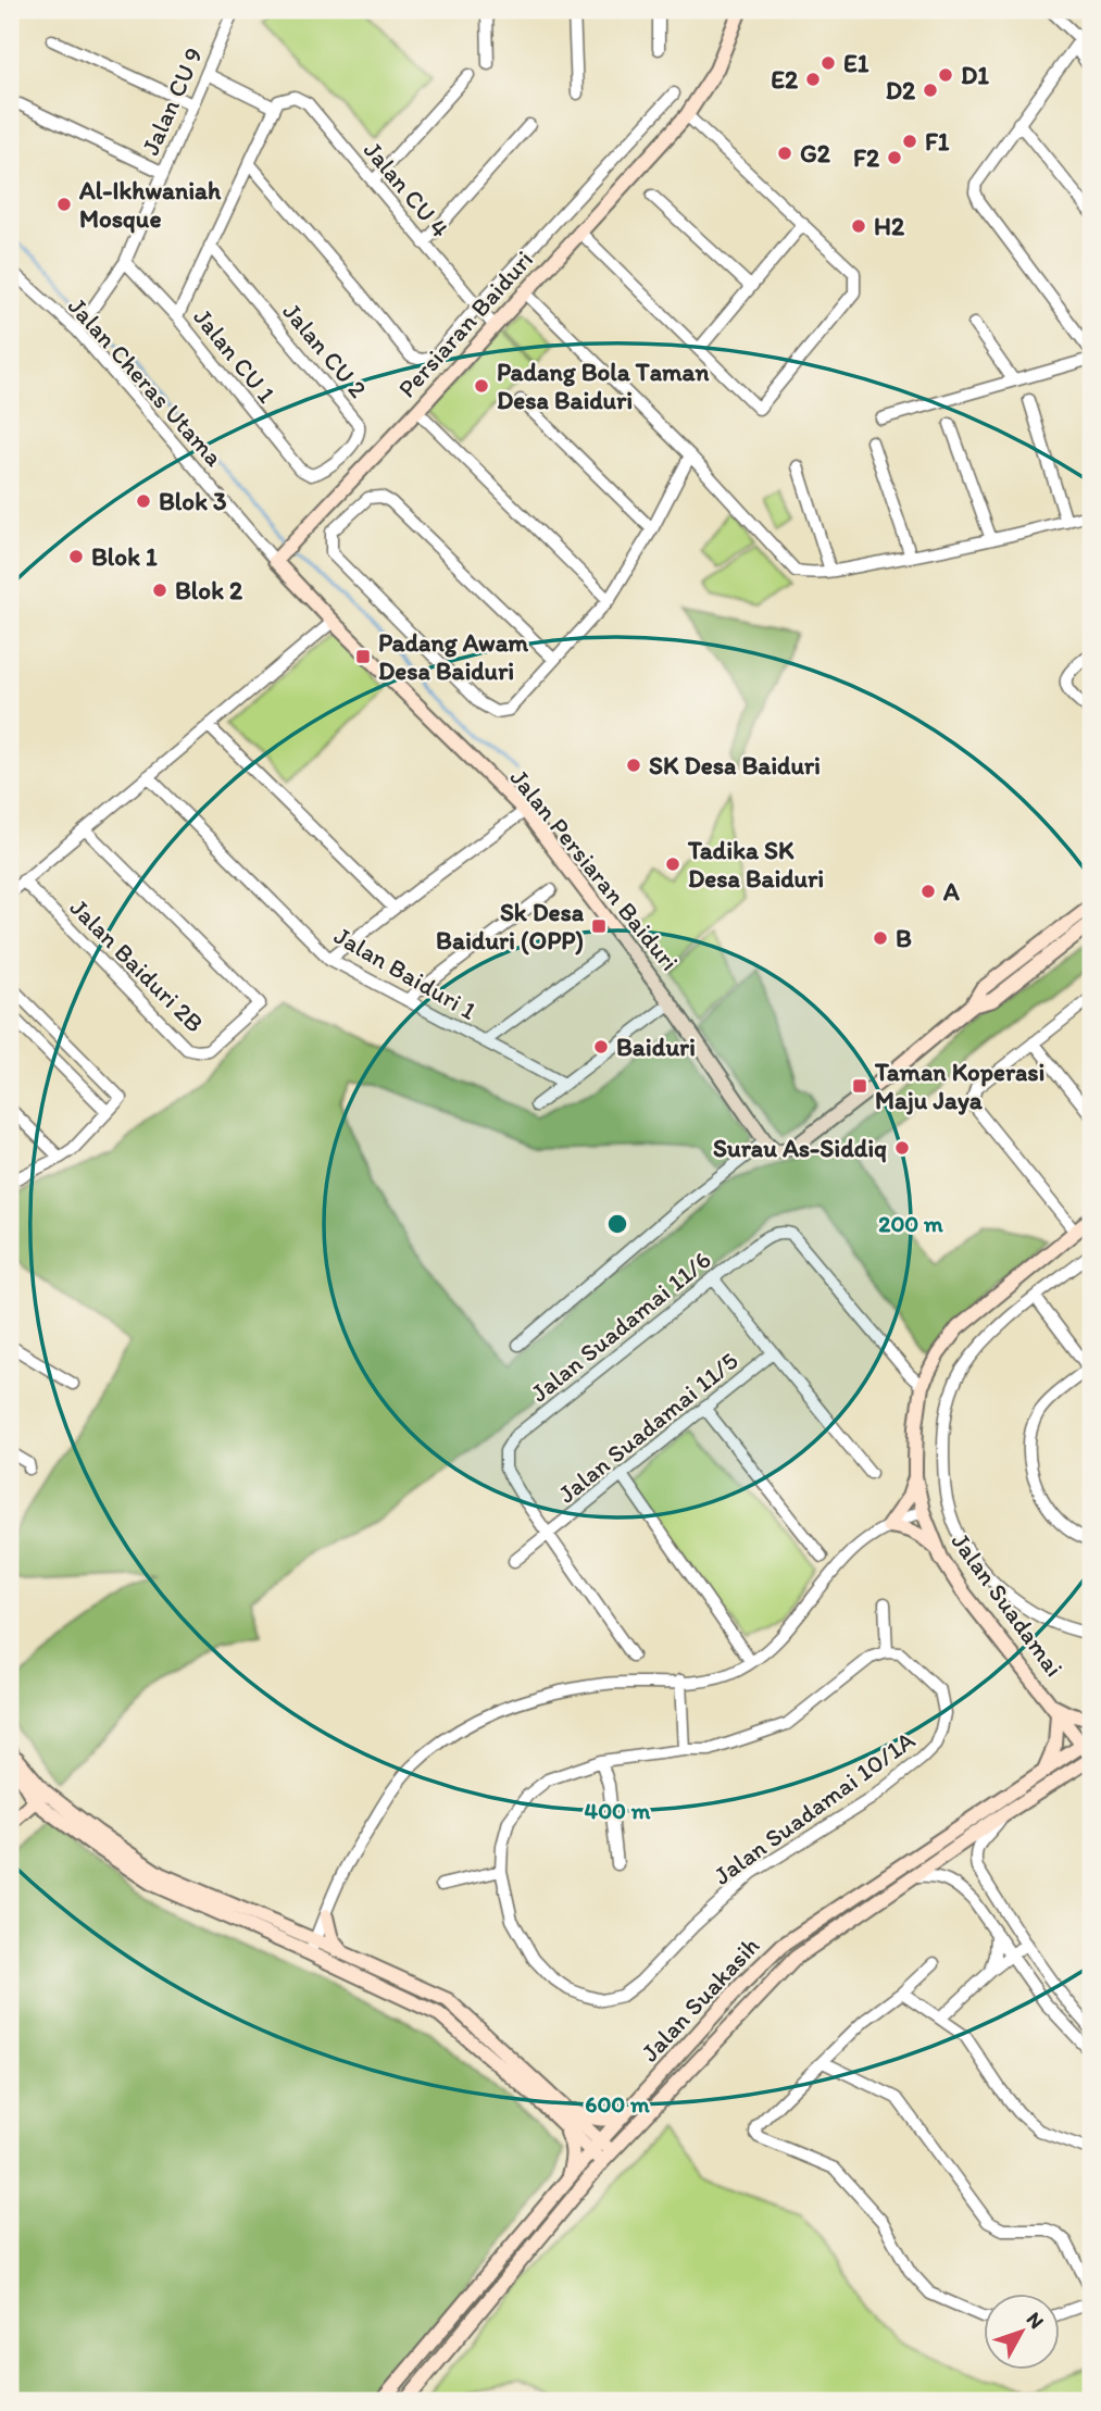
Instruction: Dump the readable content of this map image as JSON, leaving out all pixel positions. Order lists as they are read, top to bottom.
{
  "streets": {
    "street": [
      "Jalan CU 9",
      "Jalan CU 4",
      "Persiaran Baiduri",
      "Jalan CU 2",
      "Jalan CU 1",
      "Jalan Cheras Utama",
      "Jalan Persiaran Baiduri",
      "Jalan Baiduri 2B",
      "Jalan Baiduri 1",
      "Jalan Suadamai 11/6",
      "Jalan Suadamai 11/5",
      "Jalan Suadamai",
      "Jalan Suadamai 10/1A",
      "Jalan Suakasih"
    ]
  },
  "crossings": [
    ["Jalan CU 9", "Jalan CU 4"],
    ["Jalan CU 9", "Jalan CU 1"],
    ["Jalan CU 9", "Jalan Cheras Utama"],
    ["Jalan CU 4", "Persiaran Baiduri"],
    ["Persiaran Baiduri", "Jalan Cheras Utama"],
    ["Persiaran Baiduri", "Jalan Persiaran Baiduri"],
    ["Jalan CU 2", "Jalan CU 1"],
    ["Jalan Cheras Utama", "Jalan Persiaran Baiduri"],
    ["Jalan Suadamai 11/6", "Jalan Suadamai 11/5"],
    ["Jalan Suadamai 11/6", "Jalan Suadamai"],
    ["Jalan Suadamai", "Jalan Suakasih"]
  ],
  "places": {
    "other": [
      "E1",
      "D1",
      "E2",
      "D2",
      "F1",
      "G2",
      "F2",
      "Al-Ikhwaniah Mosque",
      "H2",
      "Padang Bola Taman Desa Baiduri",
      "Blok 3",
      "Blok 1",
      "Blok 2",
      "SK Desa Baiduri",
      "Tadika SK Desa Baiduri",
      "A",
      "B",
      "Baiduri",
      "Surau As-Siddiq"
    ],
    "transit": ["Padang Awam Desa Baiduri", "Sk Desa Baiduri (OPP)", "Taman Koperasi Maju Jaya"]
  },
  "north": "top right",
  "rings": ["200 m", "400 m", "600 m"]
}
